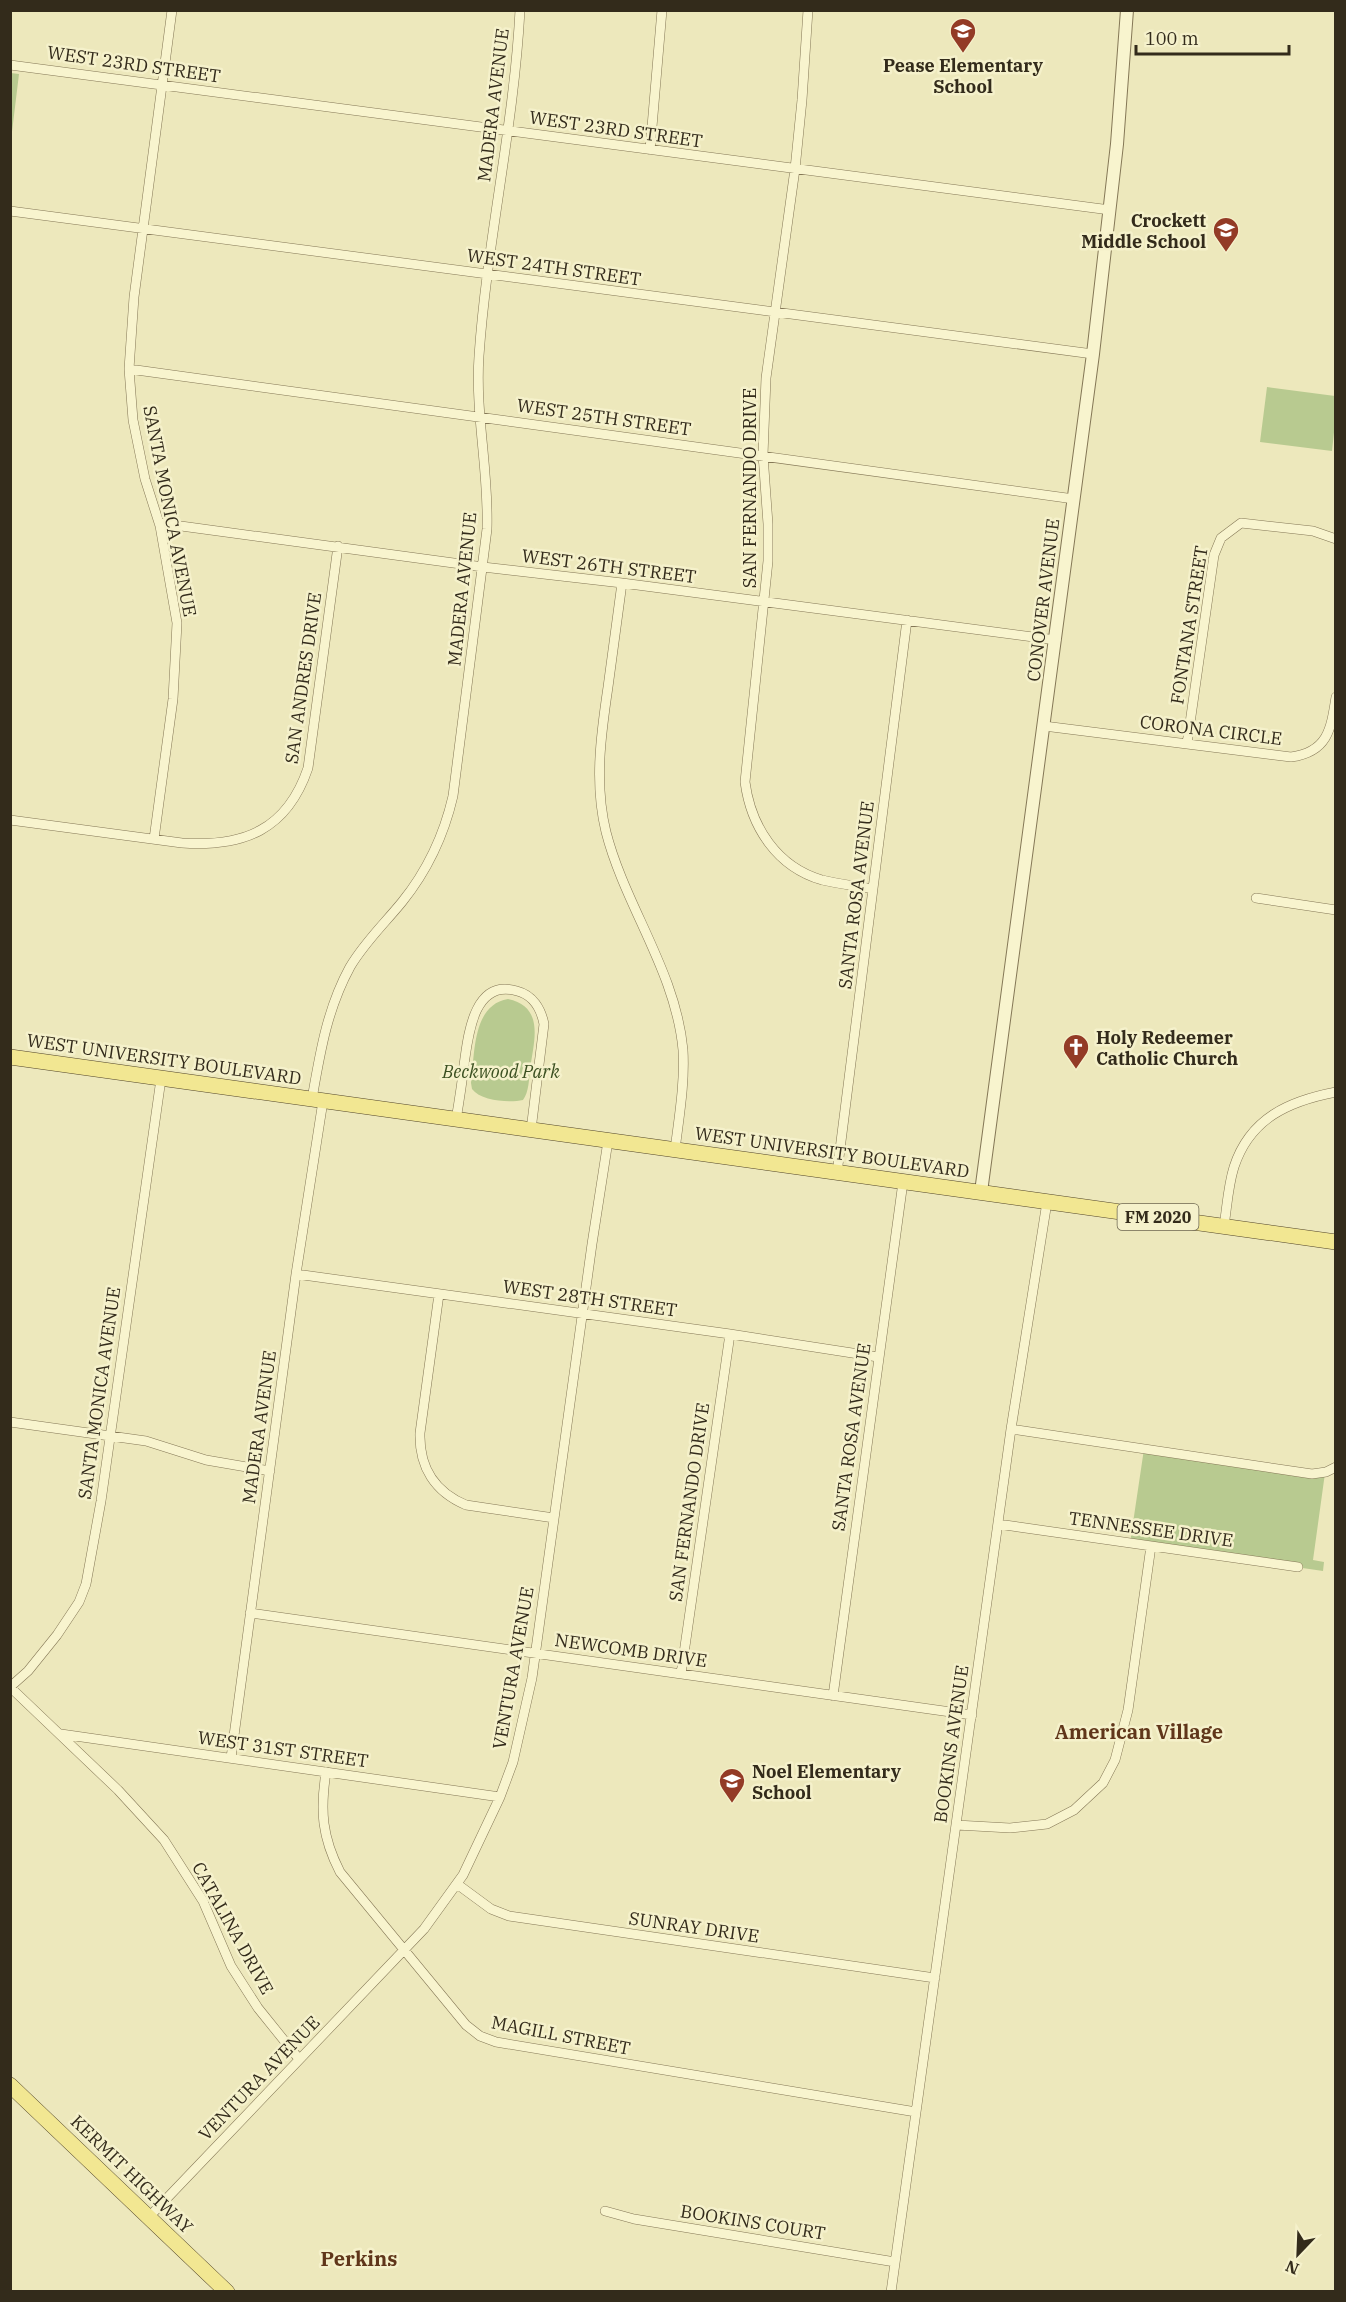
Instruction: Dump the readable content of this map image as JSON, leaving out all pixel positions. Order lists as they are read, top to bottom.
{
  "streets": {
    "main road": ["WEST UNIVERSITY BOULEVARD", "FM 2020", "KERMIT HIGHWAY"],
    "street": [
      "WEST 23RD STREET",
      "MADERA AVENUE",
      "WEST 24TH STREET",
      "WEST 25TH STREET",
      "SAN FERNANDO DRIVE",
      "SANTA MONICA AVENUE",
      "WEST 26TH STREET",
      "CONOVER AVENUE",
      "FONTANA STREET",
      "SAN ANDRES DRIVE",
      "CORONA CIRCLE",
      "SANTA ROSA AVENUE",
      "WEST 28TH STREET",
      "TENNESSEE DRIVE",
      "NEWCOMB DRIVE",
      "VENTURA AVENUE",
      "BOOKINS AVENUE",
      "WEST 31ST STREET",
      "SUNRAY DRIVE",
      "CATALINA DRIVE",
      "MAGILL STREET",
      "BOOKINS COURT"
    ]
  },
  "crossings": [
    ["WEST 23RD STREET", "MADERA AVENUE"],
    ["WEST 23RD STREET", "SAN FERNANDO DRIVE"],
    ["WEST 23RD STREET", "SANTA MONICA AVENUE"],
    ["WEST 23RD STREET", "CONOVER AVENUE"],
    ["MADERA AVENUE", "WEST 24TH STREET"],
    ["MADERA AVENUE", "WEST 25TH STREET"],
    ["MADERA AVENUE", "WEST 26TH STREET"],
    ["MADERA AVENUE", "WEST UNIVERSITY BOULEVARD"],
    ["MADERA AVENUE", "WEST 28TH STREET"],
    ["MADERA AVENUE", "NEWCOMB DRIVE"],
    ["MADERA AVENUE", "WEST 31ST STREET"],
    ["WEST 24TH STREET", "SAN FERNANDO DRIVE"],
    ["WEST 24TH STREET", "SANTA MONICA AVENUE"],
    ["WEST 24TH STREET", "CONOVER AVENUE"],
    ["WEST 25TH STREET", "SAN FERNANDO DRIVE"],
    ["WEST 25TH STREET", "SANTA MONICA AVENUE"],
    ["WEST 25TH STREET", "CONOVER AVENUE"],
    ["SAN FERNANDO DRIVE", "WEST 26TH STREET"],
    ["SAN FERNANDO DRIVE", "SANTA ROSA AVENUE"],
    ["SAN FERNANDO DRIVE", "WEST 28TH STREET"],
    ["SAN FERNANDO DRIVE", "NEWCOMB DRIVE"],
    ["SANTA MONICA AVENUE", "WEST 26TH STREET"],
    ["SANTA MONICA AVENUE", "SAN ANDRES DRIVE"],
    ["SANTA MONICA AVENUE", "WEST UNIVERSITY BOULEVARD"],
    ["SANTA MONICA AVENUE", "CATALINA DRIVE"],
    ["WEST 26TH STREET", "CONOVER AVENUE"],
    ["WEST 26TH STREET", "SAN ANDRES DRIVE"],
    ["WEST 26TH STREET", "SANTA ROSA AVENUE"],
    ["CONOVER AVENUE", "CORONA CIRCLE"],
    ["CONOVER AVENUE", "WEST UNIVERSITY BOULEVARD"],
    ["FONTANA STREET", "CORONA CIRCLE"],
    ["SANTA ROSA AVENUE", "WEST UNIVERSITY BOULEVARD"],
    ["SANTA ROSA AVENUE", "WEST 28TH STREET"],
    ["SANTA ROSA AVENUE", "NEWCOMB DRIVE"],
    ["WEST UNIVERSITY BOULEVARD", "VENTURA AVENUE"],
    ["WEST UNIVERSITY BOULEVARD", "BOOKINS AVENUE"],
    ["WEST 28TH STREET", "VENTURA AVENUE"],
    ["TENNESSEE DRIVE", "BOOKINS AVENUE"],
    ["NEWCOMB DRIVE", "VENTURA AVENUE"],
    ["NEWCOMB DRIVE", "BOOKINS AVENUE"],
    ["VENTURA AVENUE", "WEST 31ST STREET"],
    ["VENTURA AVENUE", "SUNRAY DRIVE"],
    ["VENTURA AVENUE", "CATALINA DRIVE"],
    ["VENTURA AVENUE", "MAGILL STREET"],
    ["VENTURA AVENUE", "KERMIT HIGHWAY"],
    ["BOOKINS AVENUE", "SUNRAY DRIVE"],
    ["BOOKINS AVENUE", "MAGILL STREET"],
    ["BOOKINS AVENUE", "BOOKINS COURT"],
    ["WEST 31ST STREET", "CATALINA DRIVE"],
    ["WEST 31ST STREET", "MAGILL STREET"]
  ],
  "districts": ["American Village", "Perkins"],
  "parks": ["Beckwood Park"],
  "places": {
    "school or university": ["Pease Elementary School", "Crockett Middle School", "Noel Elementary School"],
    "church": ["Holy Redeemer Catholic Church"]
  },
  "scale_bar": "100 m",
  "north": "bottom left"
}
